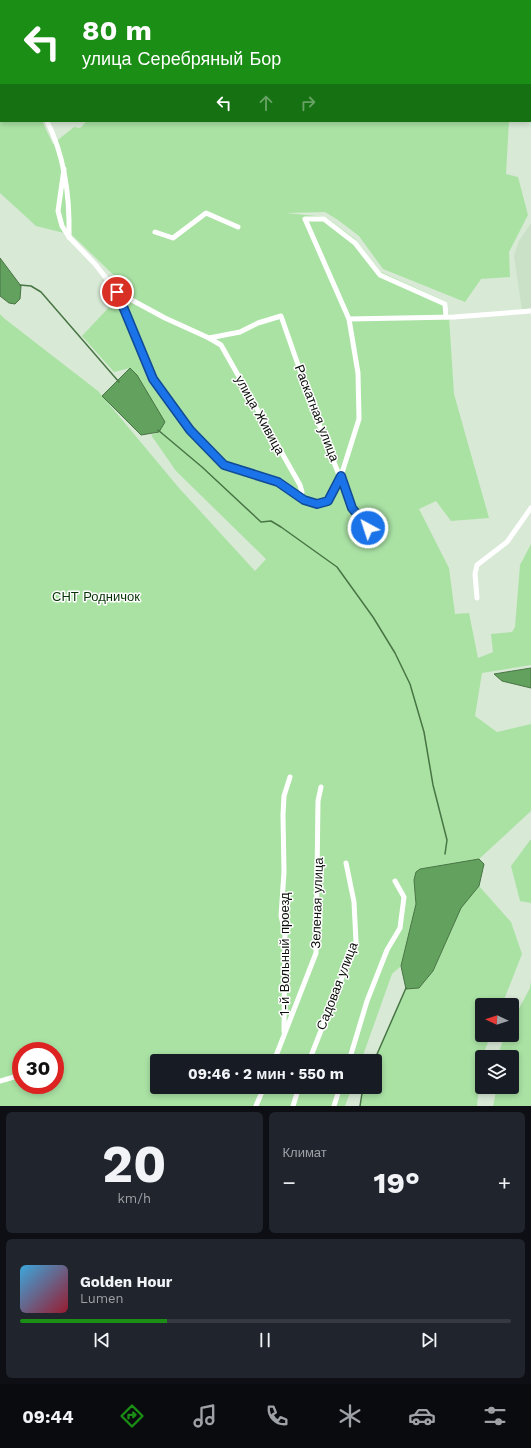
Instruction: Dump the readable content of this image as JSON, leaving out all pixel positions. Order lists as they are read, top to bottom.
{
  "streets": {
    "street": [
      "Раскатная улица",
      "улица Живица",
      "Зеленая улица",
      "1-й Вольный проезд",
      "Садовая улица"
    ]
  },
  "crossings": [
    ["Раскатная улица", "улица Живица"],
    ["Зеленая улица", "1-й Вольный проезд"]
  ],
  "parks": ["СНТ Родничок"],
  "north": "left",
  "page": {
    "turn": ["80 m", "улица Серебряный Бор"],
    "limit": "30",
    "trip": "09:46 · 2 мин · 550 m",
    "tile": [
      ["20", "km/h"],
      "Климат"
    ],
    "heat": ["−", "19°", "+"],
    "song": ["Golden Hour", "Lumen"],
    "tabs": "09:44"
  }
}
